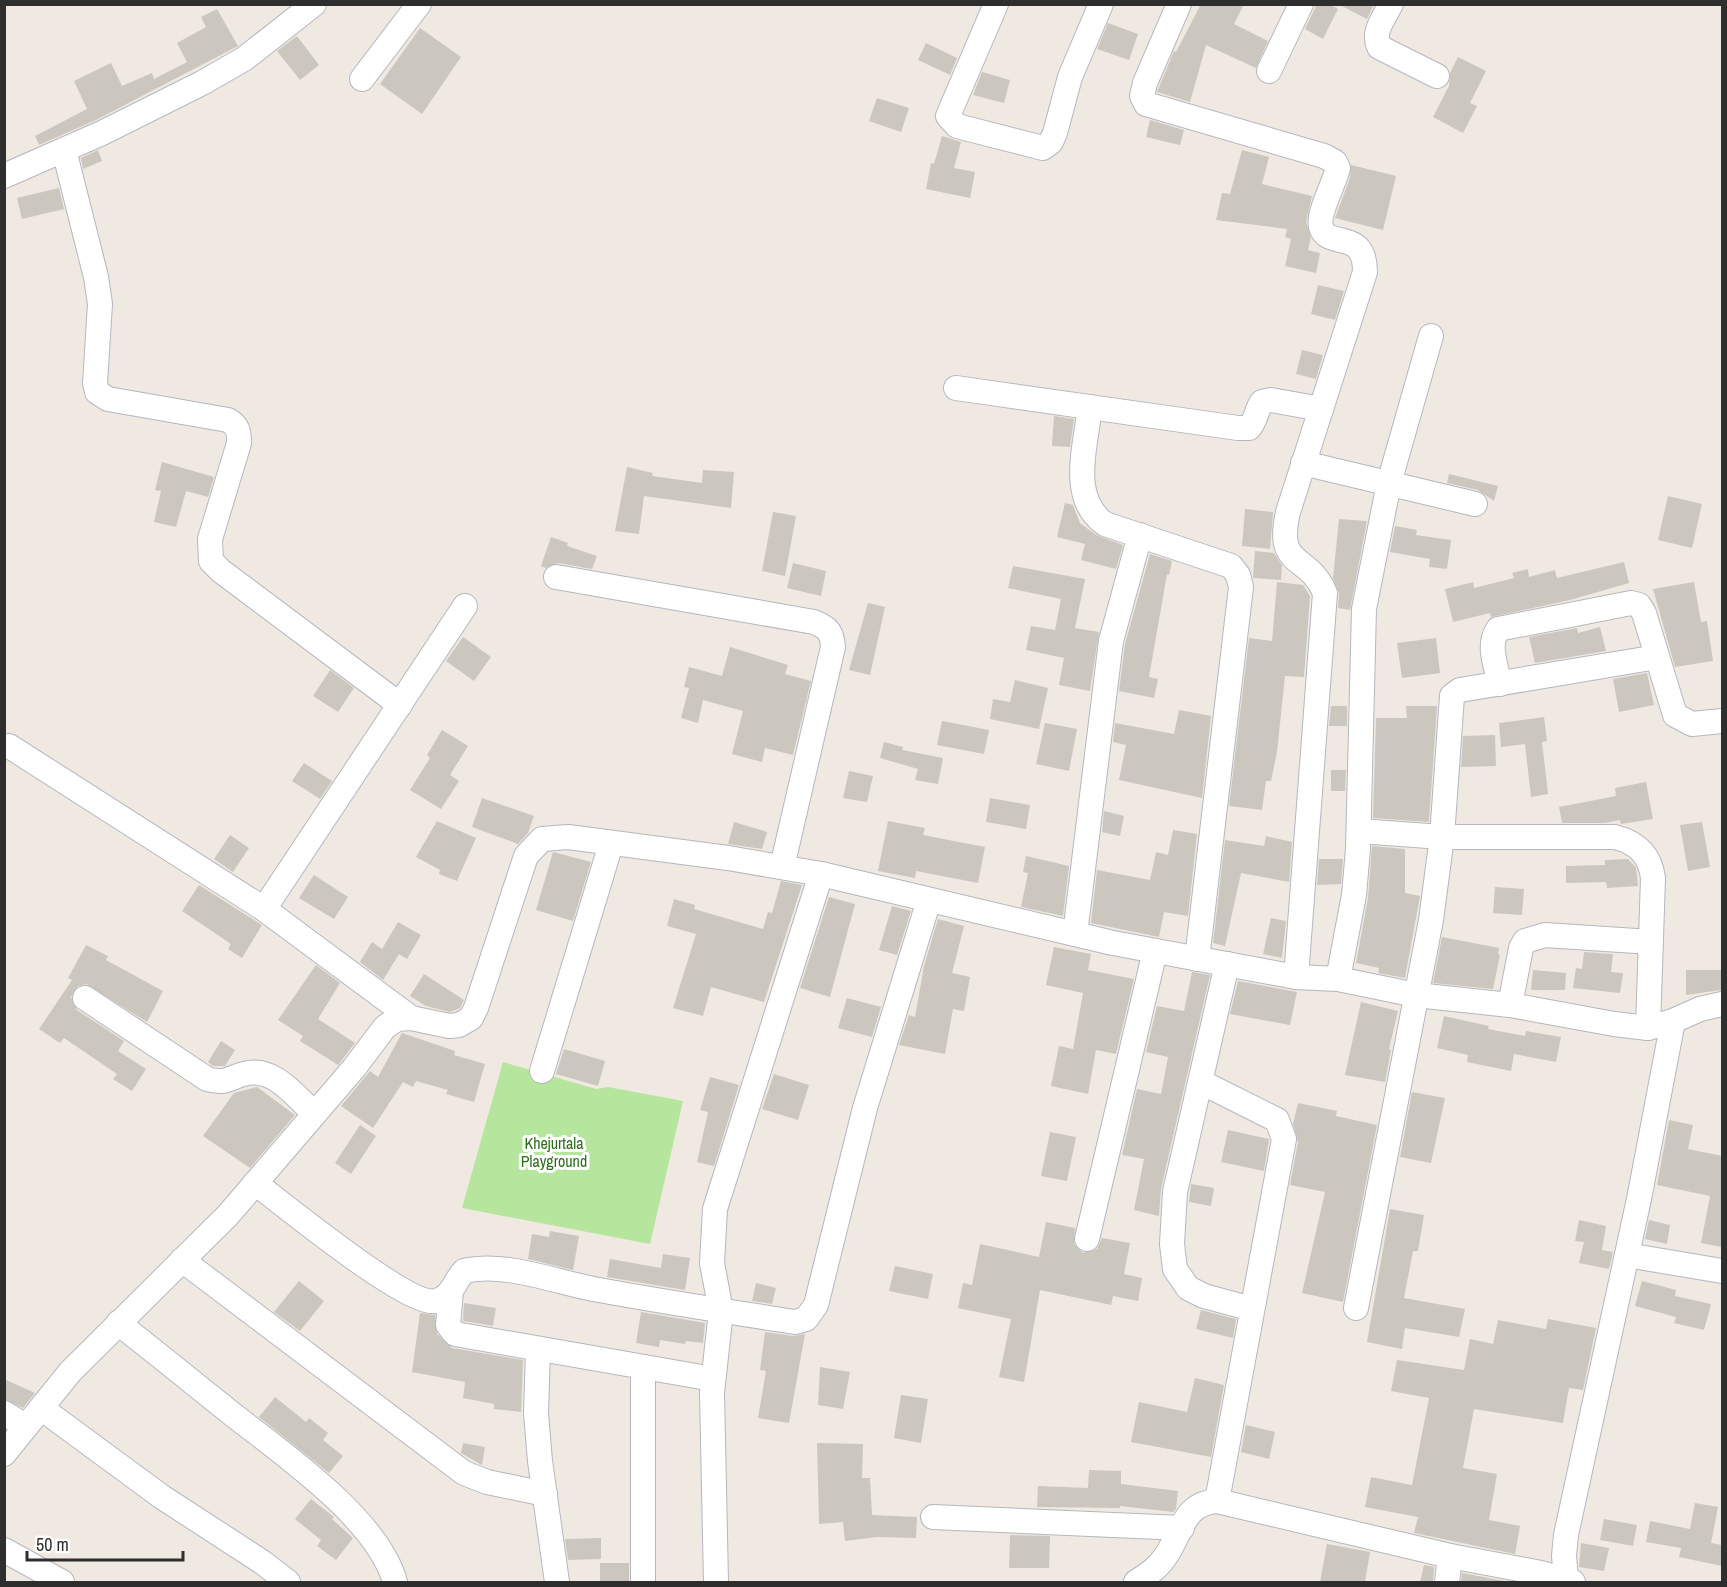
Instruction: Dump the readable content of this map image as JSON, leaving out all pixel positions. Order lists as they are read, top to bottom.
{
  "parks": ["Khejurtala Playground"],
  "scale_bar": "50 m"
}
